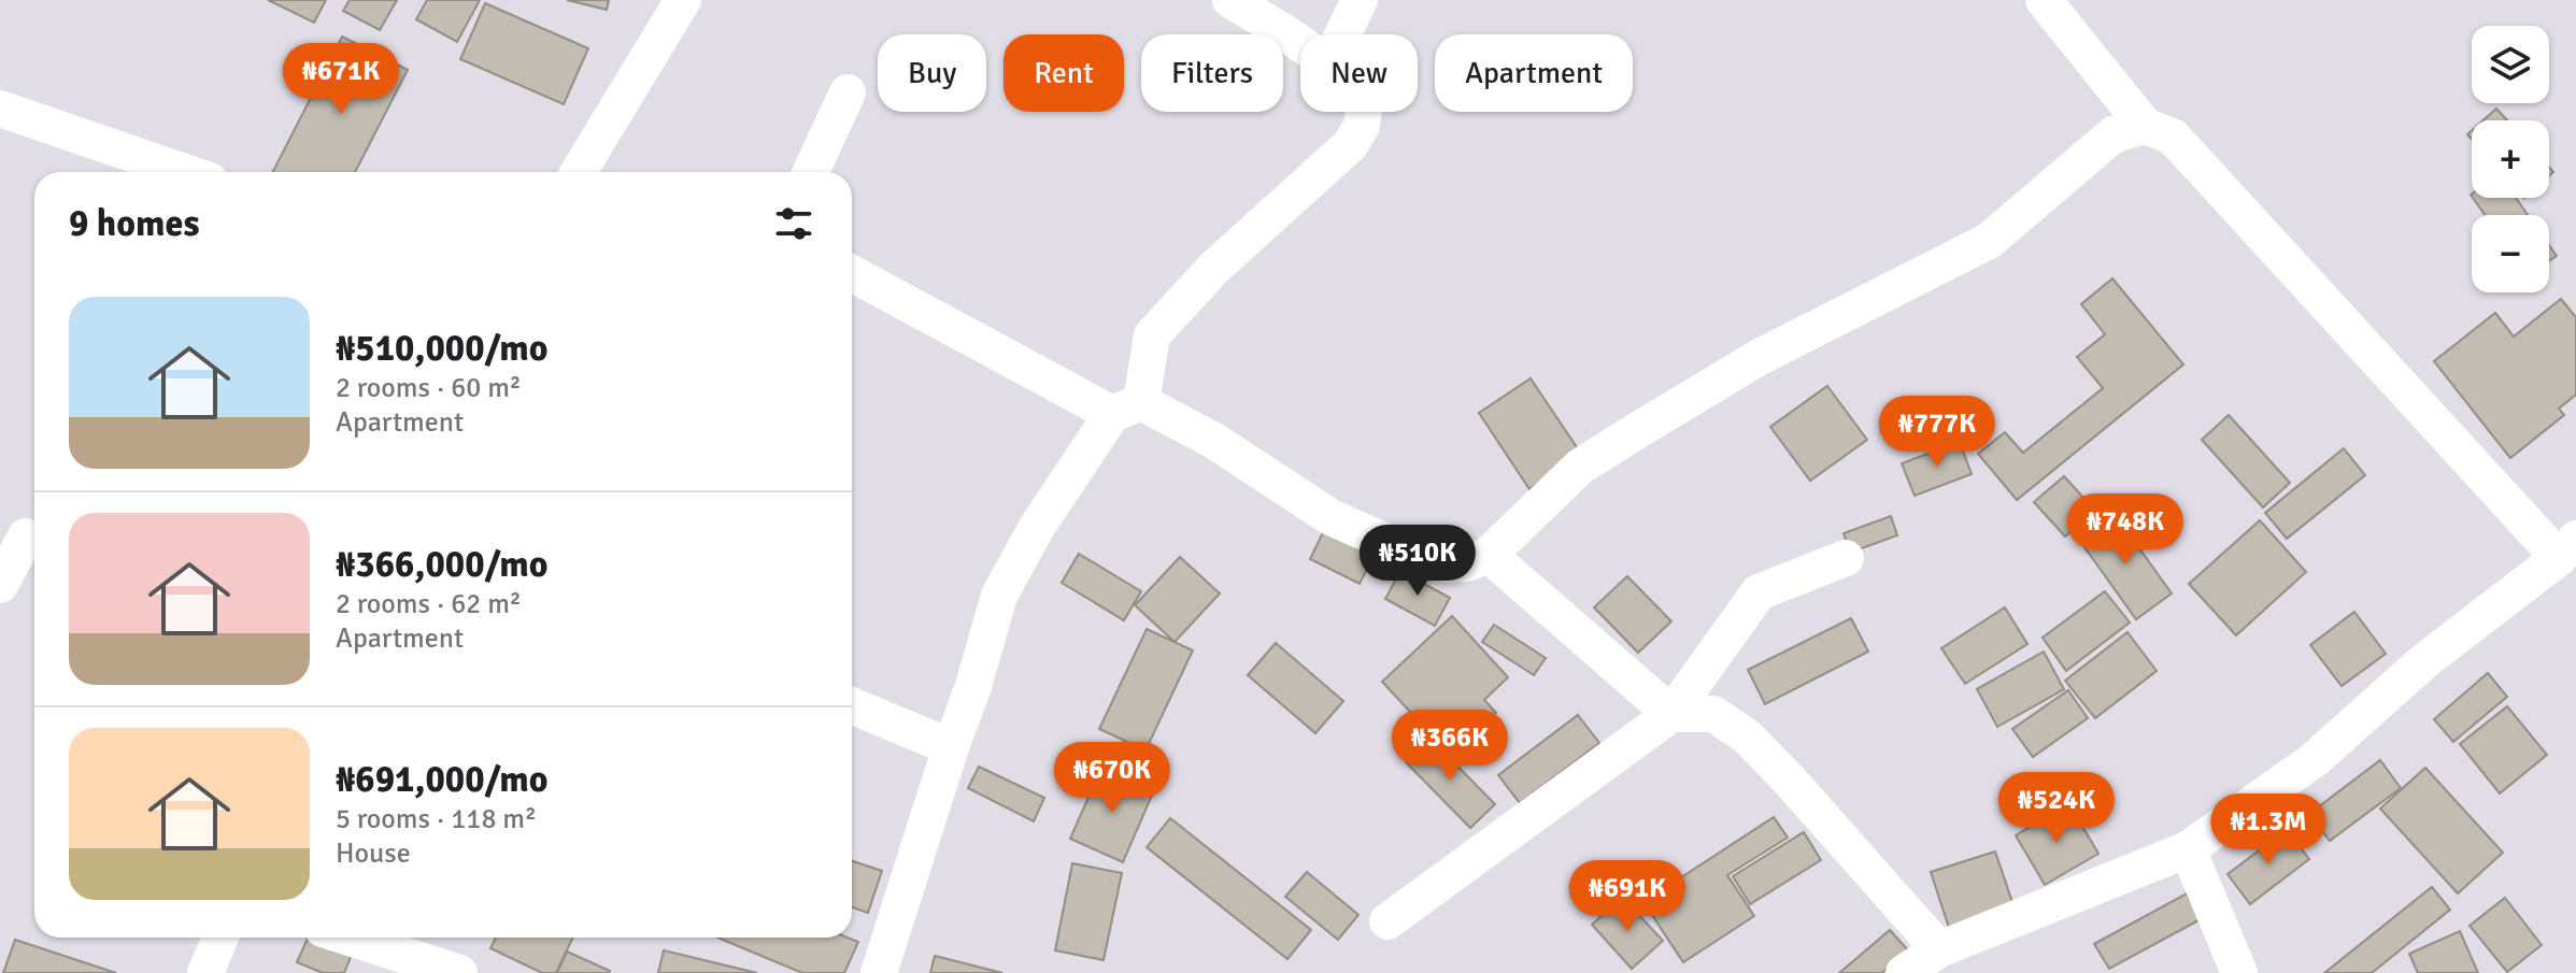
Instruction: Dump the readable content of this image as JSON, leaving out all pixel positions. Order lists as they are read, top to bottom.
{
  "page": {
    "map_buttons": ["+", "−"],
    "chip": [
      "Buy",
      "Rent",
      "Filters",
      "New",
      "Apartment"
    ],
    "price": [
      "₦671K",
      "₦777K",
      "₦748K",
      "₦510K",
      "₦366K",
      "₦670K",
      "₦524K",
      "₦1.3M",
      "₦691K"
    ],
    "heading": "9 homes",
    "list": [
      {
        "name": "₦510,000/mo",
        "note": "2 rooms · 60 m² · Apartment"
      },
      {
        "name": "₦366,000/mo",
        "note": "2 rooms · 62 m² · Apartment"
      },
      {
        "name": "₦691,000/mo",
        "note": "5 rooms · 118 m² · House"
      }
    ]
  }
}
